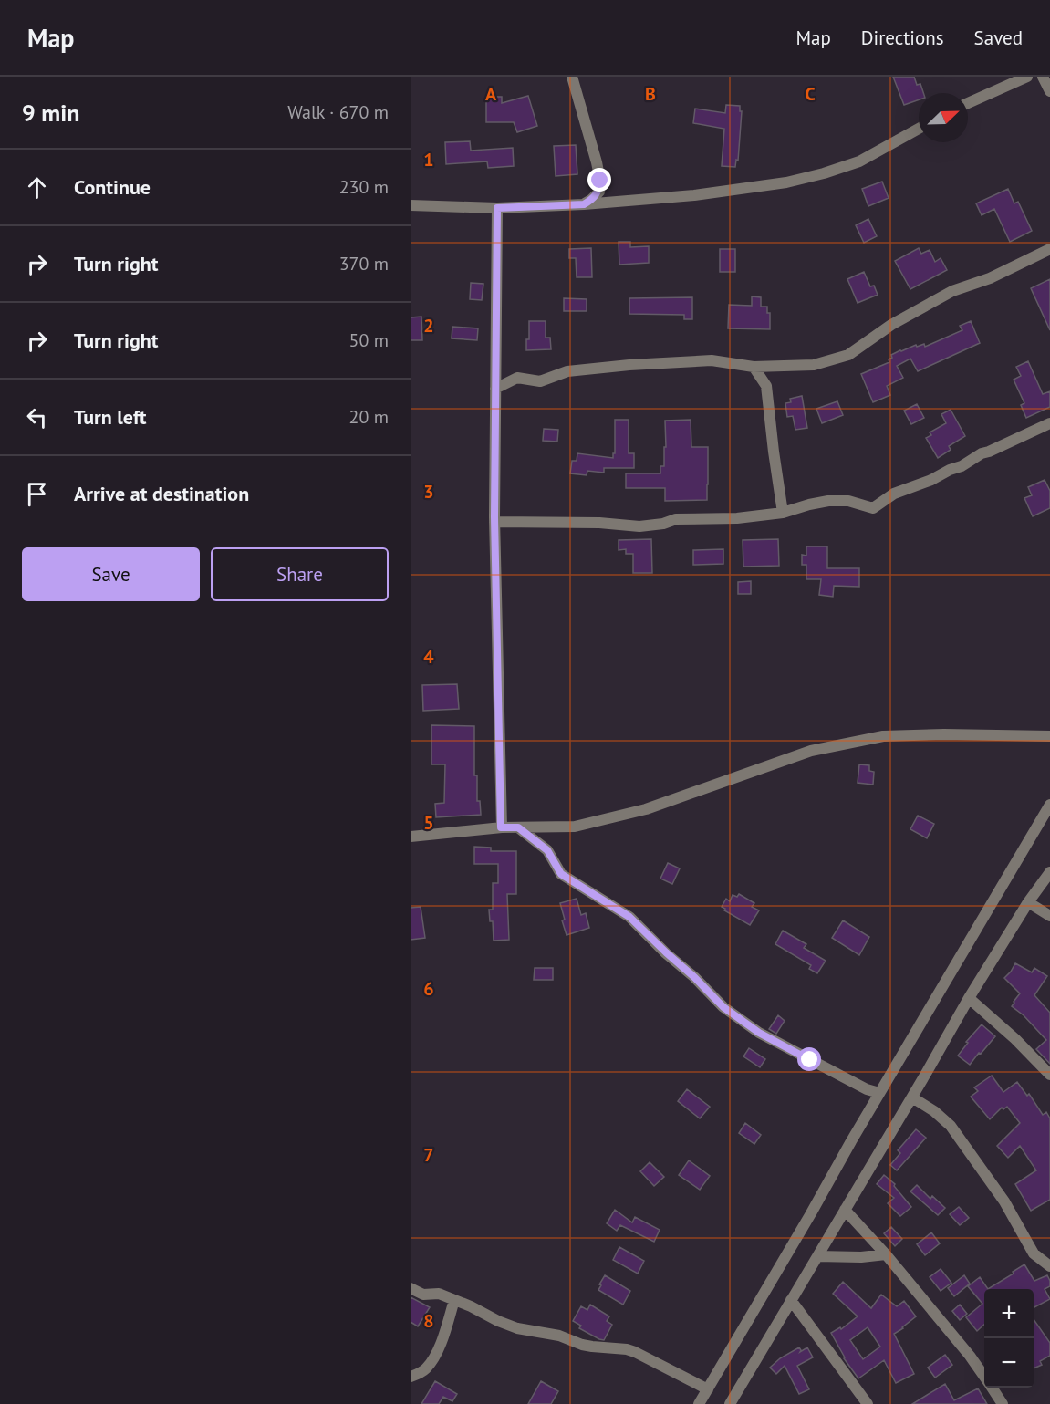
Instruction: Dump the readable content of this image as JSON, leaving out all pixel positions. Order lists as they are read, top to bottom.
{
  "north": "top right",
  "page": {
    "header": "Map",
    "nav": ["Map", "Directions", "Saved"],
    "heading": ["9 min", "Walk · 670 m"],
    "list": [
      ["Continue", "230 m"],
      ["Turn right", "370 m"],
      ["Turn right", "50 m"],
      ["Turn left", "20 m"],
      "Arrive at destination"
    ],
    "buttons": ["Save", "Share"],
    "map_buttons": ["+", "−"]
  },
  "grid": {
    "columns": ["A", "B", "C"],
    "rows": [
      "1",
      "2",
      "3",
      "4",
      "5",
      "6",
      "7",
      "8"
    ]
  }
}
